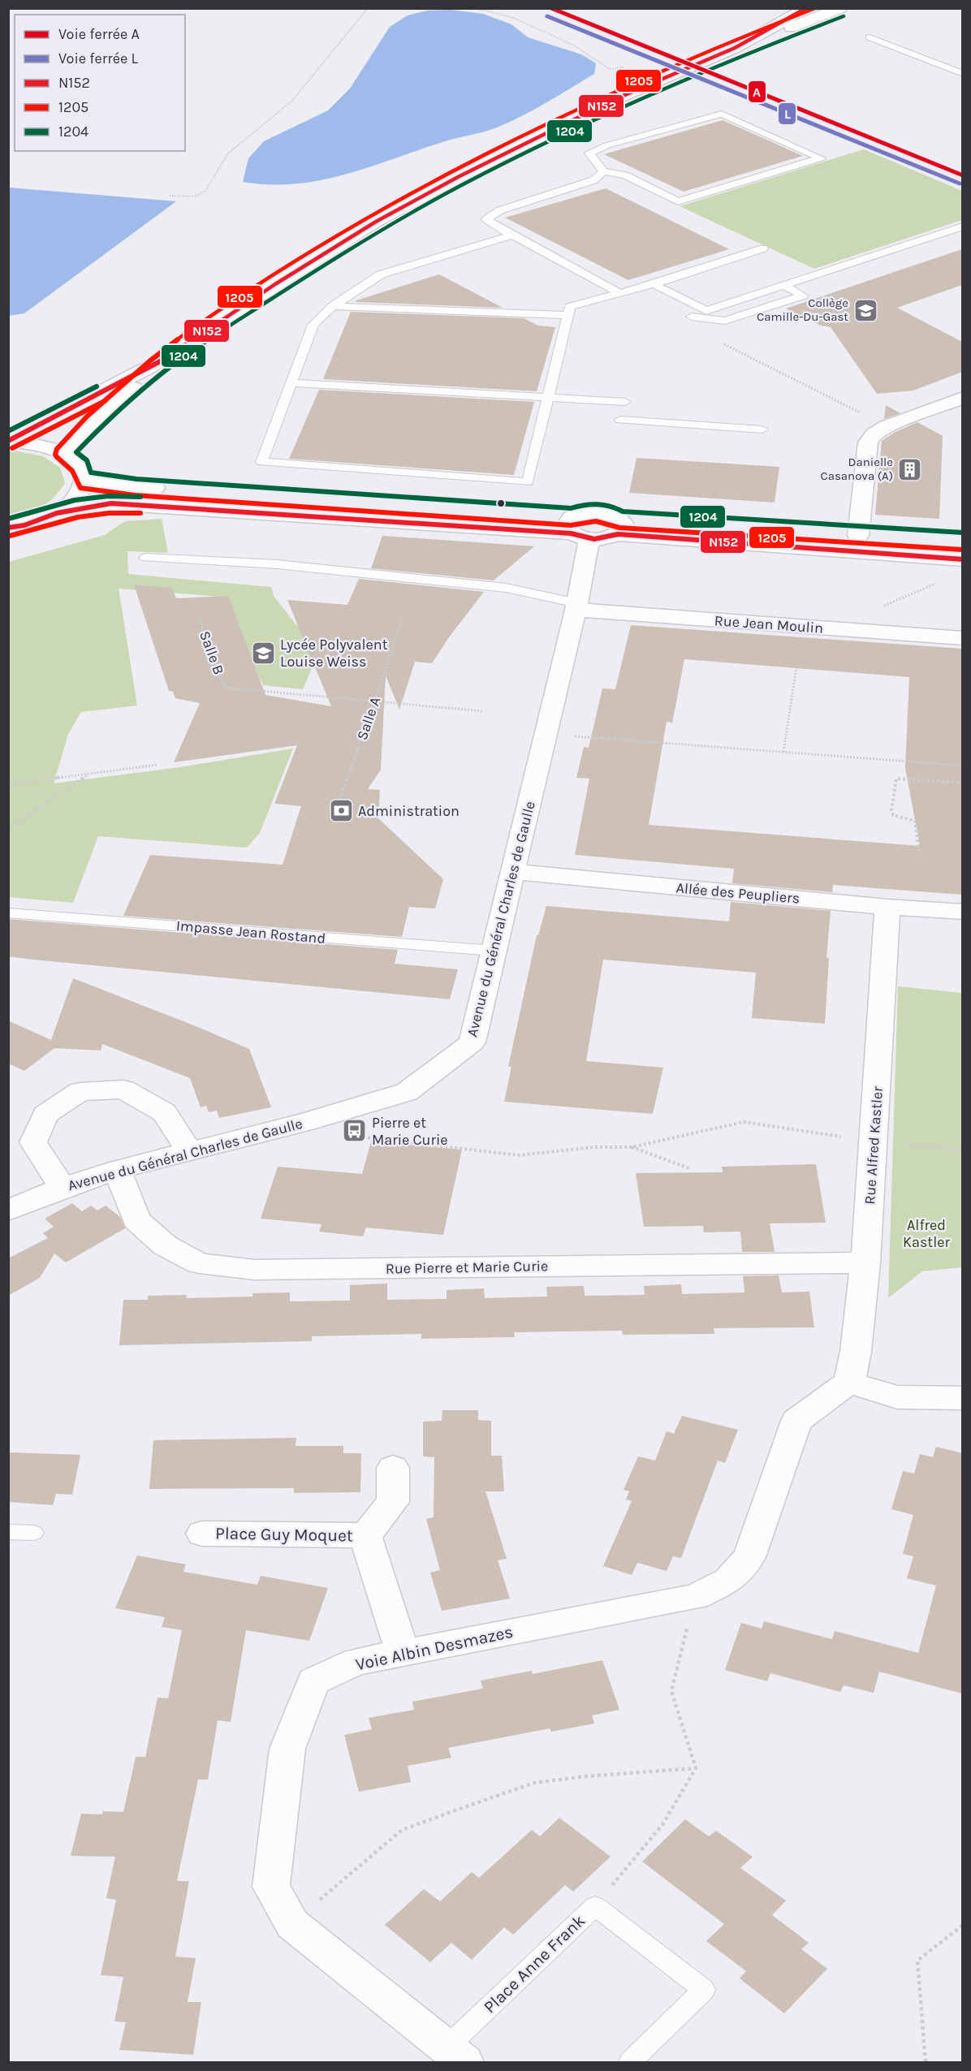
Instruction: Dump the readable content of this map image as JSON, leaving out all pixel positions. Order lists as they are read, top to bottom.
{
  "streets": {
    "street": [
      "Rue Jean Moulin",
      "Allée des Peupliers",
      "Avenue du Général Charles de Gaulle",
      "Rue Alfred Kastler",
      "Rue Pierre et Marie Curie",
      "Place Guy Moquet",
      "Voie Albin Desmazes"
    ],
    "lane": ["Impasse Jean Rostand", "Place Anne Frank"],
    "path": ["Salle B", "Salle A"]
  },
  "crossings": [
    ["Rue Jean Moulin", "Avenue du Général Charles de Gaulle"],
    ["Salle B", "Salle A"],
    ["Allée des Peupliers", "Avenue du Général Charles de Gaulle"],
    ["Allée des Peupliers", "Rue Alfred Kastler"],
    ["Avenue du Général Charles de Gaulle", "Impasse Jean Rostand"],
    ["Avenue du Général Charles de Gaulle", "Rue Pierre et Marie Curie"],
    ["Rue Alfred Kastler", "Rue Pierre et Marie Curie"],
    ["Rue Alfred Kastler", "Voie Albin Desmazes"],
    ["Place Guy Moquet", "Voie Albin Desmazes"],
    ["Voie Albin Desmazes", "Place Anne Frank"]
  ],
  "parks": ["Alfred Kastler"],
  "places": {
    "school or university": ["Collège Camille-Du-Gast", "Lycée Polyvalent Louise Weiss"],
    "building": ["Danielle Casanova (A)"],
    "bank": ["Administration"],
    "bus stop": ["Pierre et Marie Curie"]
  },
  "lines": [
    "rail line A",
    "transit line N152",
    "transit line 1205",
    "rail line L",
    "transit line 1204"
  ],
  "legend": [
    "Voie ferrée A",
    "Voie ferrée L",
    "N152",
    "1205",
    "1204"
  ]
}
